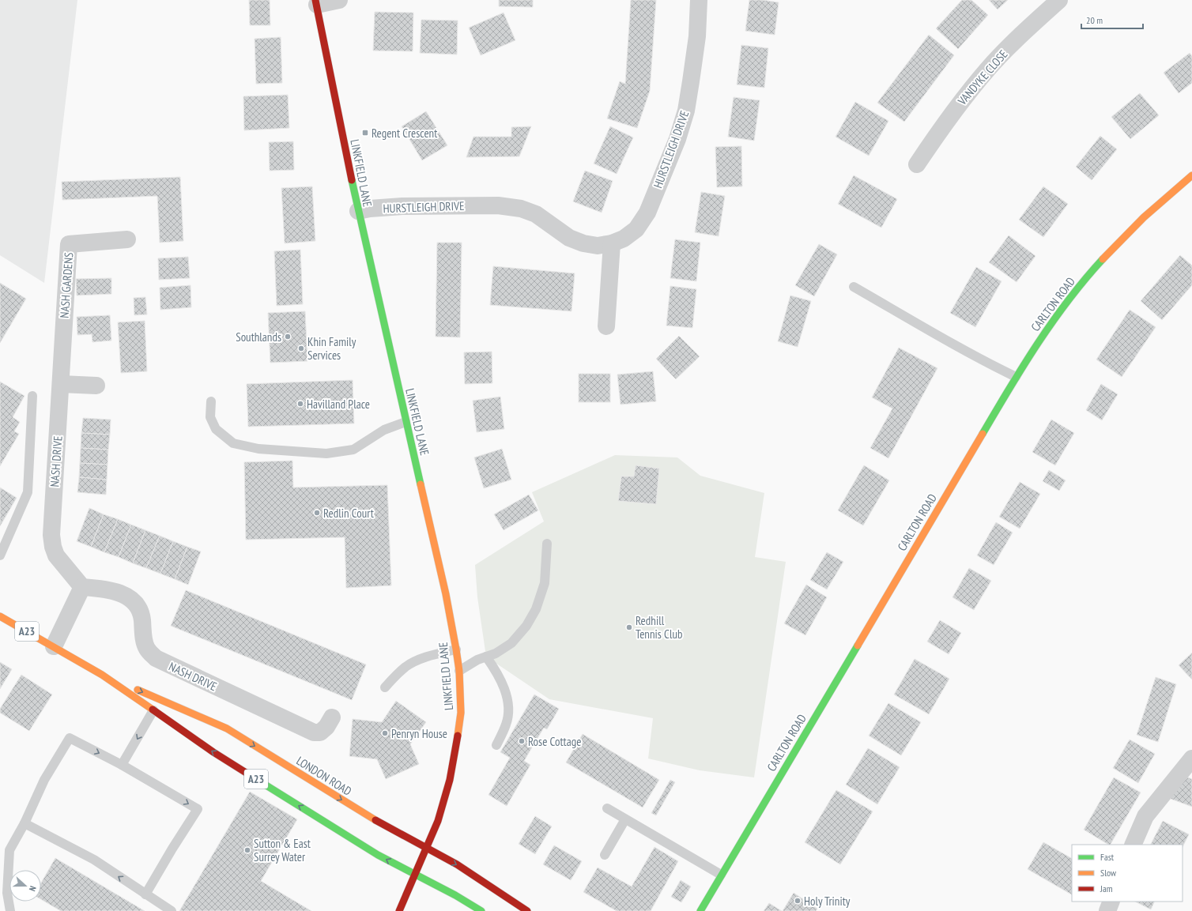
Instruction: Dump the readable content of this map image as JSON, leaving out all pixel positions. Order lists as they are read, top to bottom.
{
  "streets": {
    "street": [
      "VANDYKE CLOSE",
      "HURSTLEIGH DRIVE",
      "LINKFIELD LANE",
      "NASH GARDENS",
      "CARLTON ROAD",
      "NASH DRIVE",
      "A23",
      "LONDON ROAD"
    ]
  },
  "crossings": [
    ["HURSTLEIGH DRIVE", "LINKFIELD LANE"],
    ["LINKFIELD LANE", "LONDON ROAD"],
    ["NASH GARDENS", "NASH DRIVE"]
  ],
  "places": {
    "transit": ["Regent Crescent"],
    "other": [
      "Southlands",
      "Khin Family Services",
      "Havilland Place",
      "Redlin Court",
      "Redhill Tennis Club",
      "Penryn House",
      "Rose Cottage",
      "Sutton & East Surrey Water",
      "Holy Trinity"
    ]
  },
  "legend": ["Fast", "Slow", "Jam"],
  "scale_bar": "20 m",
  "north": "right"
}
